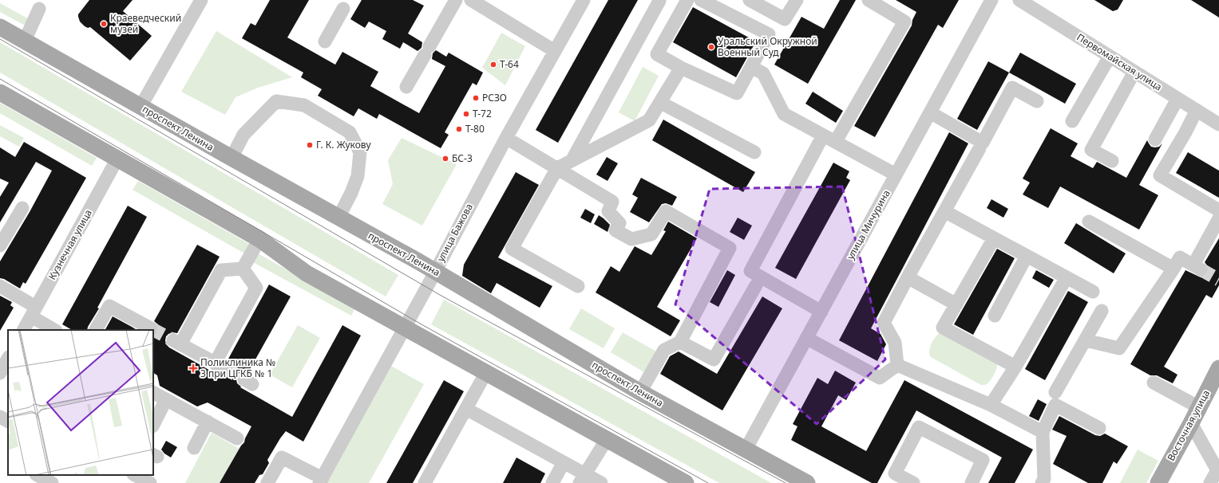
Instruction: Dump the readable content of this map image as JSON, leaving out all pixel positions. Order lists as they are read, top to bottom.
{
  "streets": {
    "main road": ["проспект Ленина", "Восточная улица"],
    "street": [
      "Первомайская улица",
      "улица Мичурина",
      "улица Бажова",
      "Кузнечная улица"
    ]
  },
  "crossings": [
    ["проспект Ленина", "улица Мичурина"],
    ["проспект Ленина", "улица Бажова"]
  ],
  "places": {
    "other": [
      "Краеведческий музей",
      "Уральский Окружной Военный Суд",
      "Т-64",
      "РСЗО",
      "Т-72",
      "Т-80",
      "Г. К. Жукову",
      "БС-3"
    ],
    "health": ["Поликлиника № 3 при ЦГКБ № 1"]
  }
}
